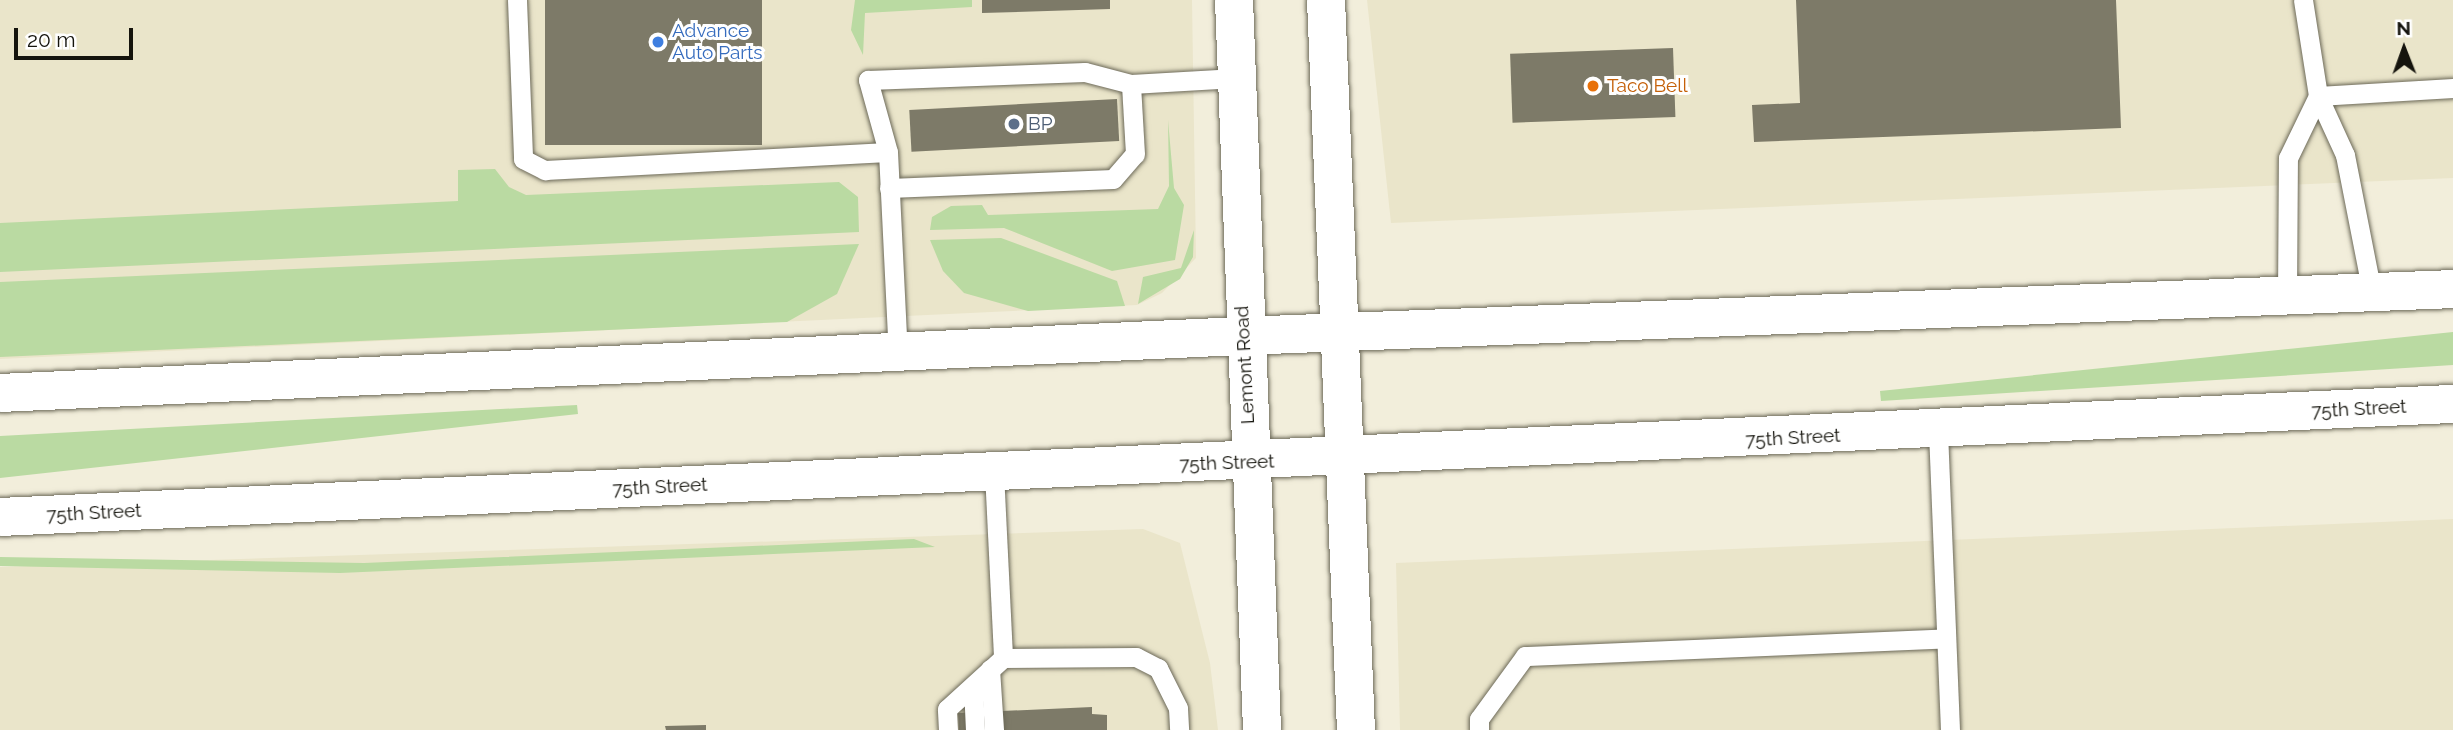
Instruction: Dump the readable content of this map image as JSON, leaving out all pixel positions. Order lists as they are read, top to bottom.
{
  "streets": {
    "main road": ["Lemont Road", "75th Street"]
  },
  "crossings": [
    ["Lemont Road", "75th Street"]
  ],
  "places": ["Advance Auto Parts", "Taco Bell", "BP"],
  "scale_bar": "20 m",
  "north": "top"
}
